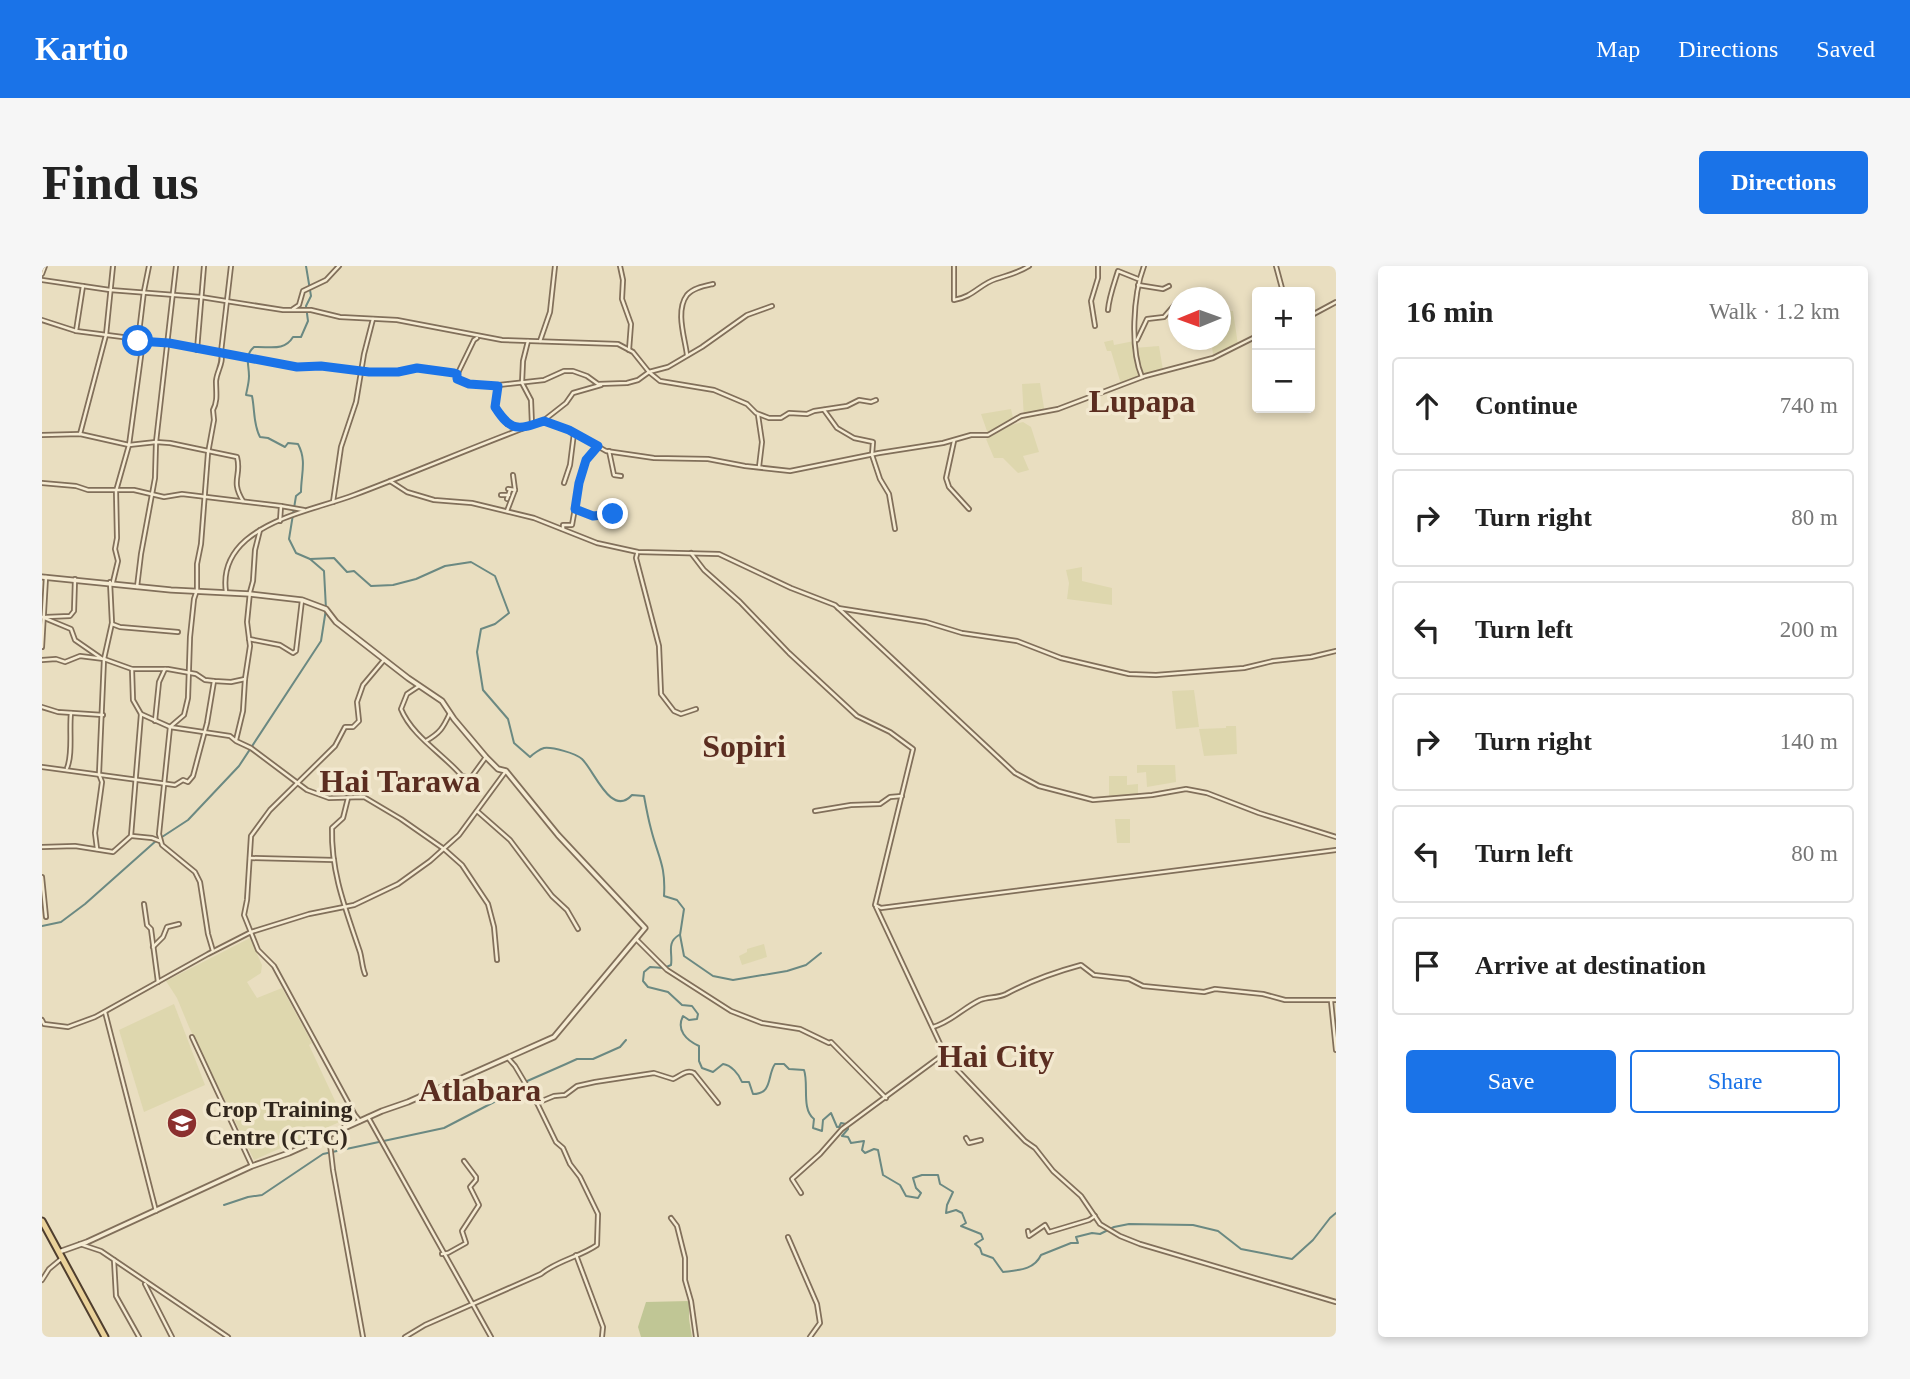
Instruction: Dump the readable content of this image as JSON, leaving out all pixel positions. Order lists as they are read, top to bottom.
{
  "districts": [
    "Lupapa",
    "Sopiri",
    "Hai Tarawa",
    "Hai City",
    "Atlabara"
  ],
  "places": {
    "school or university": ["Crop Training Centre (CTC)"]
  },
  "north": "left",
  "page": {
    "header": "Kartio",
    "nav": ["Map", "Directions", "Saved"],
    "buttons": [
      "Directions",
      ["Save", "Share"]
    ],
    "title": "Find us",
    "heading": ["16 min", "Walk · 1.2 km"],
    "map_buttons": ["+", "−"],
    "list": [
      ["Continue", "740 m"],
      ["Turn right", "80 m"],
      ["Turn left", "200 m"],
      ["Turn right", "140 m"],
      ["Turn left", "80 m"],
      "Arrive at destination"
    ]
  }
}
